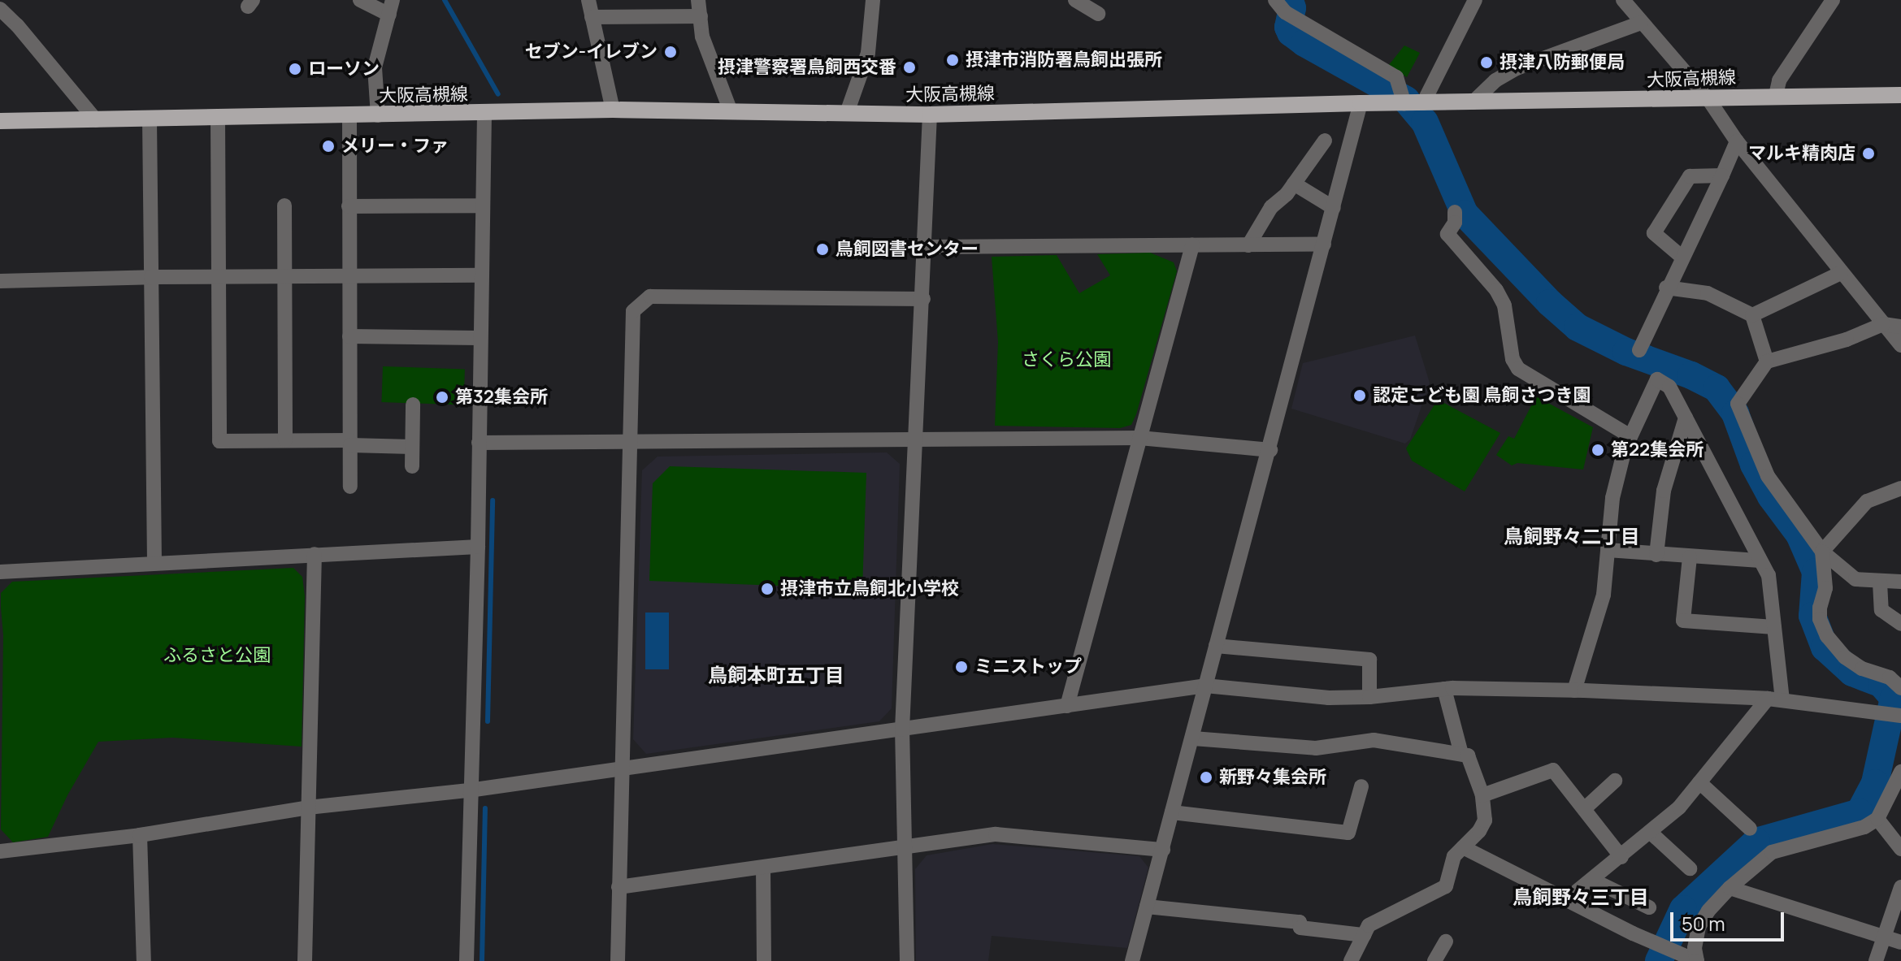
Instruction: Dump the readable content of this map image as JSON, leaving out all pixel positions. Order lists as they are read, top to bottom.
{
  "streets": {
    "main road": ["大阪高槻線"]
  },
  "districts": ["鳥飼野々二丁目", "鳥飼本町五丁目", "鳥飼野々三丁目"],
  "parks": ["さくら公園", "ふるさと公園"],
  "places": [
    "セブン-イレブン",
    "摂津市消防署鳥飼出張所",
    "摂津八防郵便局",
    "摂津警察署鳥飼西交番",
    "ローソン",
    "メリー・ファ",
    "マルキ精肉店",
    "鳥飼図書センター",
    "認定こども園 鳥飼さつき園",
    "第32集会所",
    "第22集会所",
    "摂津市立鳥飼北小学校",
    "ミニストップ",
    "新野々集会所"
  ],
  "scale_bar": "50 m"
}
